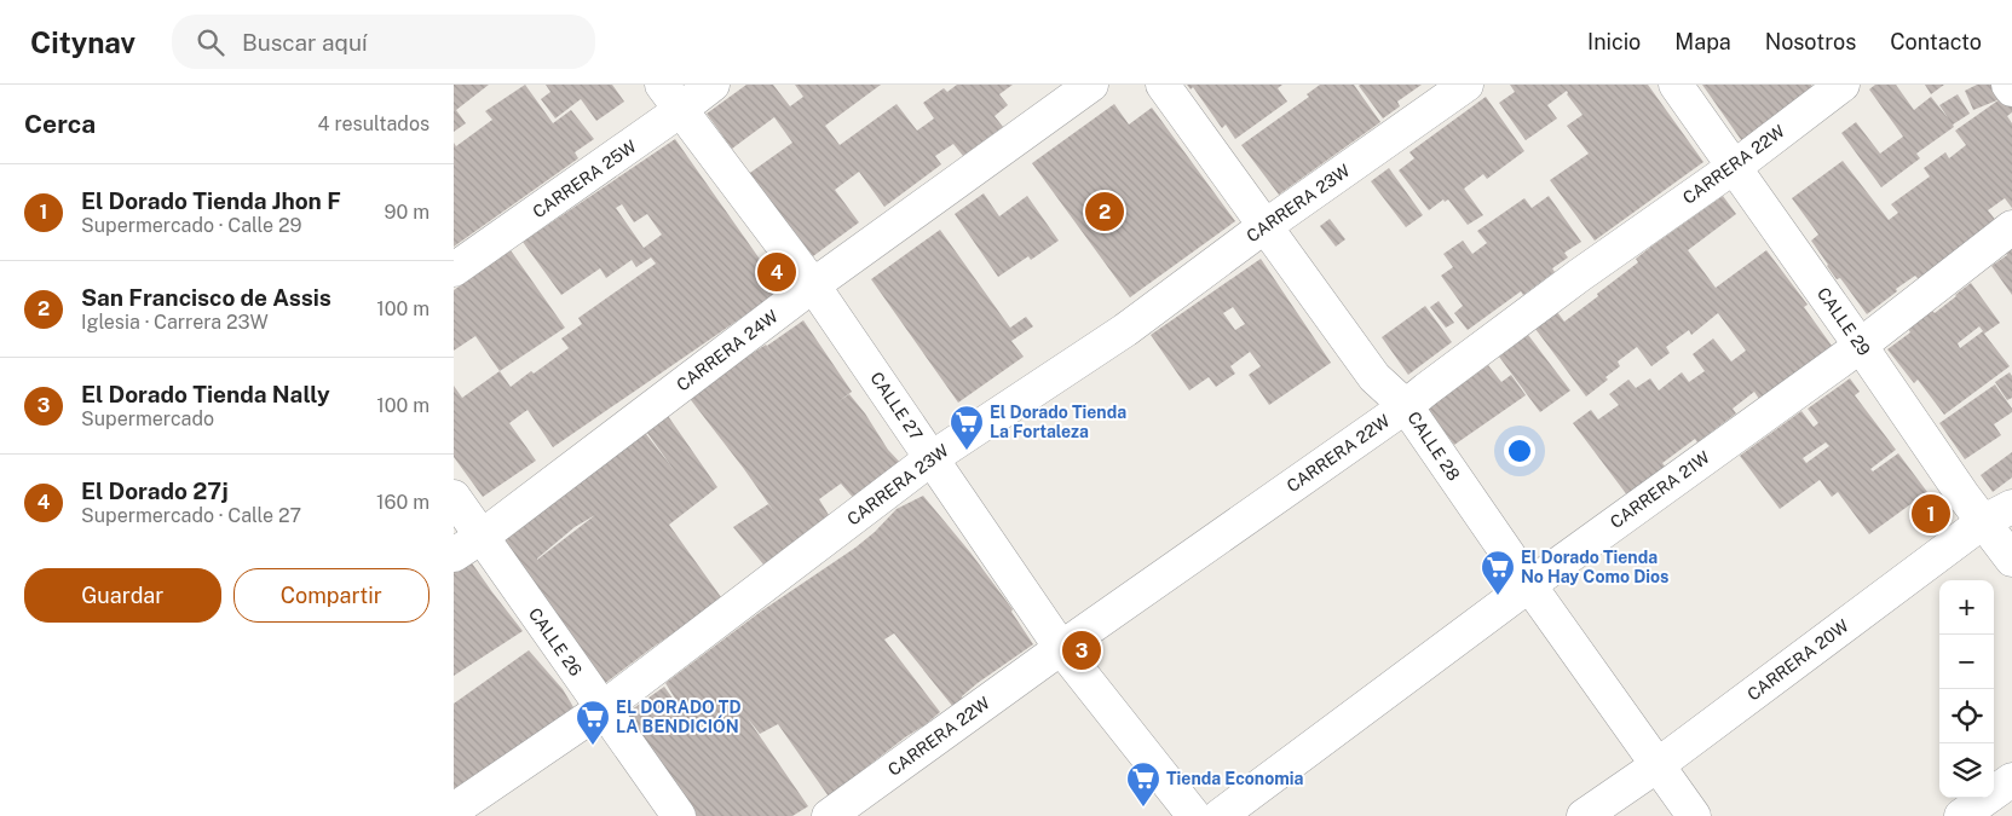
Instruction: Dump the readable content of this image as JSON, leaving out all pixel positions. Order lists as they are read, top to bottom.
{
  "streets": {
    "street": [
      "CARRERA 22W",
      "CARRERA 25W",
      "CARRERA 23W",
      "CALLE 29",
      "CARRERA 24W",
      "CALLE 27",
      "CALLE 28",
      "CARRERA 21W",
      "CALLE 26",
      "CARRERA 20W"
    ]
  },
  "crossings": [
    ["CARRERA 22W", "CALLE 29"],
    ["CARRERA 22W", "CALLE 27"],
    ["CARRERA 22W", "CALLE 28"],
    ["CARRERA 25W", "CALLE 27"],
    ["CARRERA 23W", "CALLE 27"],
    ["CARRERA 23W", "CALLE 28"],
    ["CARRERA 23W", "CALLE 26"],
    ["CALLE 29", "CARRERA 21W"],
    ["CALLE 29", "CARRERA 20W"],
    ["CARRERA 24W", "CALLE 27"],
    ["CARRERA 24W", "CALLE 26"],
    ["CALLE 28", "CARRERA 21W"],
    ["CALLE 28", "CARRERA 20W"]
  ],
  "places": {
    "supermarket": [
      "El Dorado Tienda La Fortaleza",
      "El Dorado Tienda No Hay Como Dios",
      "EL DORADO TD LA BENDICIÓN",
      "Tienda Economia"
    ]
  },
  "page": {
    "header": "Citynav",
    "search": "Buscar aquí",
    "nav": [
      "Inicio",
      "Mapa",
      "Nosotros",
      "Contacto"
    ],
    "heading": ["Cerca", "4 resultados"],
    "list": [
      {
        "mark": "1",
        "name": "El Dorado Tienda Jhon F",
        "note": "Supermercado · Calle 29",
        "value": "90 m"
      },
      {
        "mark": "2",
        "name": "San Francisco de Assis",
        "note": "Iglesia · Carrera 23W",
        "value": "100 m"
      },
      {
        "mark": "3",
        "name": "El Dorado Tienda Nally",
        "note": "Supermercado",
        "value": "100 m"
      },
      {
        "mark": "4",
        "name": "El Dorado 27j",
        "note": "Supermercado · Calle 27",
        "value": "160 m"
      }
    ],
    "pins": [
      "2",
      "4",
      "1",
      "3"
    ],
    "buttons": ["Guardar", "Compartir"],
    "map_buttons": ["+", "−"]
  }
}
